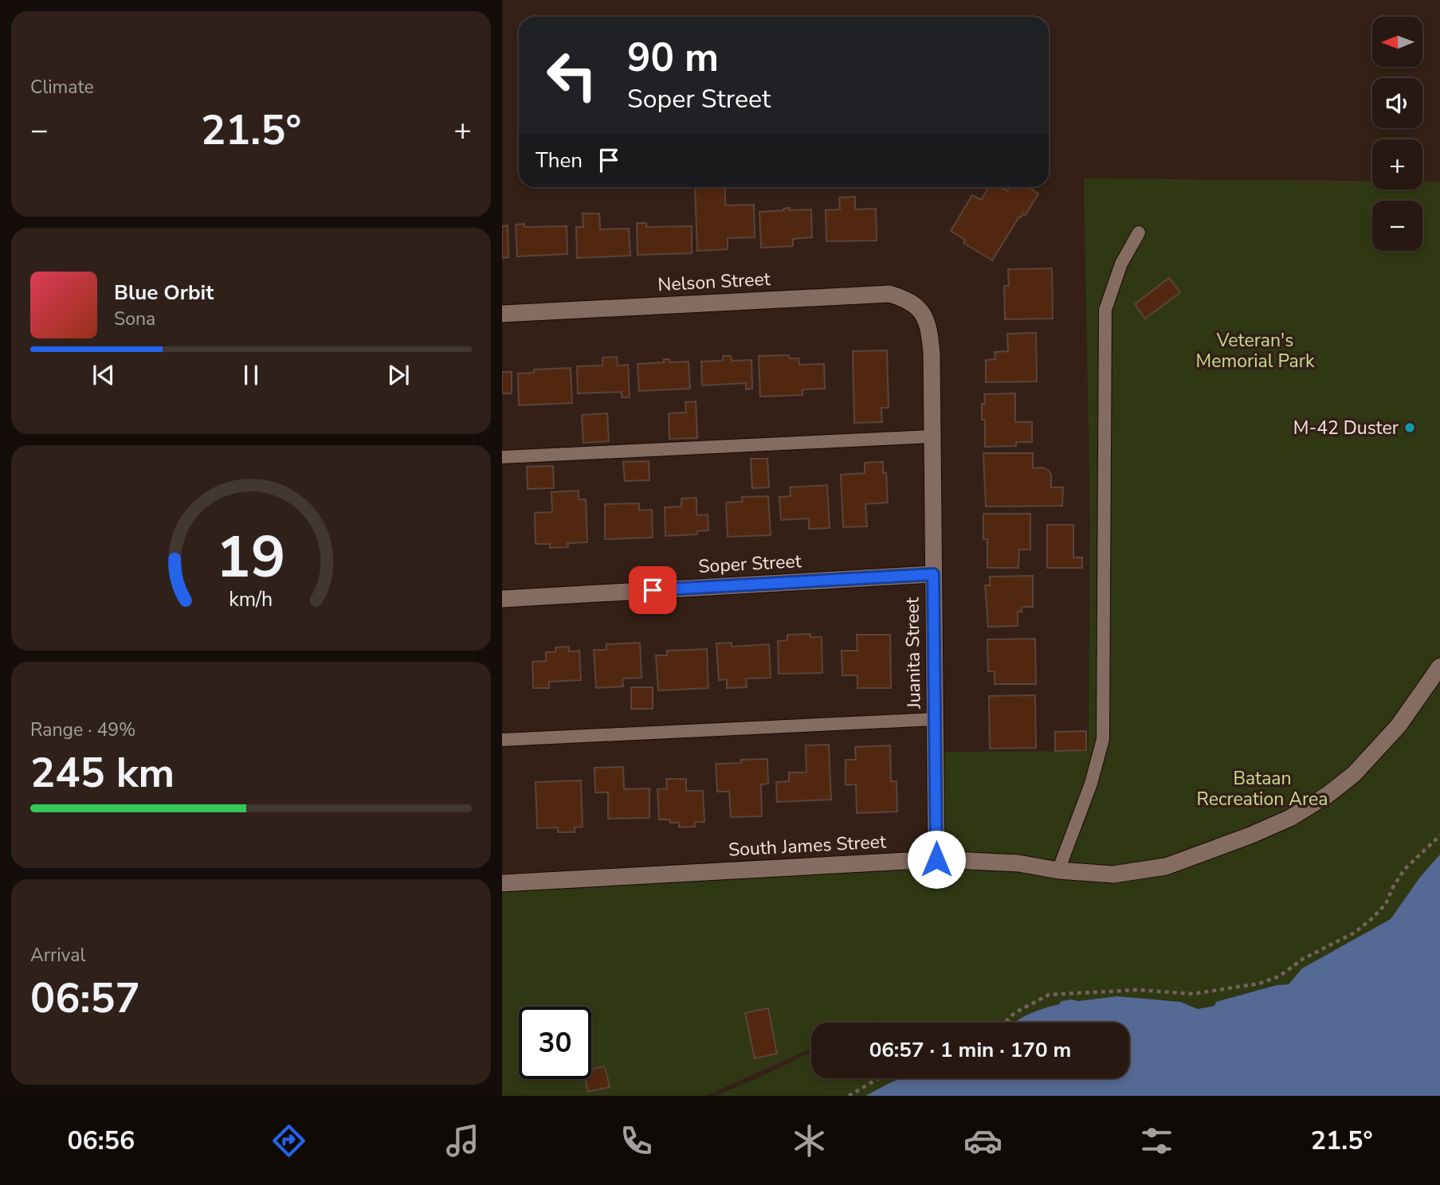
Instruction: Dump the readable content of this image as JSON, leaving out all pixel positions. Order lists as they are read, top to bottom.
{
  "streets": {
    "street": [
      "Nelson Street",
      "Soper Street",
      "Juanita Street",
      "South James Street"
    ]
  },
  "crossings": [
    ["Nelson Street", "Juanita Street"],
    ["Soper Street", "Juanita Street"],
    ["Juanita Street", "South James Street"]
  ],
  "parks": ["Veteran's Memorial Park", "Bataan Recreation Area"],
  "places": ["M-42 Duster"],
  "north": "left",
  "page": {
    "tile": [
      "Climate",
      ["Range · 49%", "245 km"],
      ["Arrival", "06:57"]
    ],
    "map_buttons": ["+", "−"],
    "turn": ["90 m", "Soper Street"],
    "heat": ["−", "21.5°", "+"],
    "then": "Then",
    "song": ["Blue Orbit", "Sona"],
    "limit": "30",
    "trip": "06:57 · 1 min · 170 m",
    "tabs": ["06:56", "21.5°"],
    "gauge": ["19", "km/h"]
  }
}
